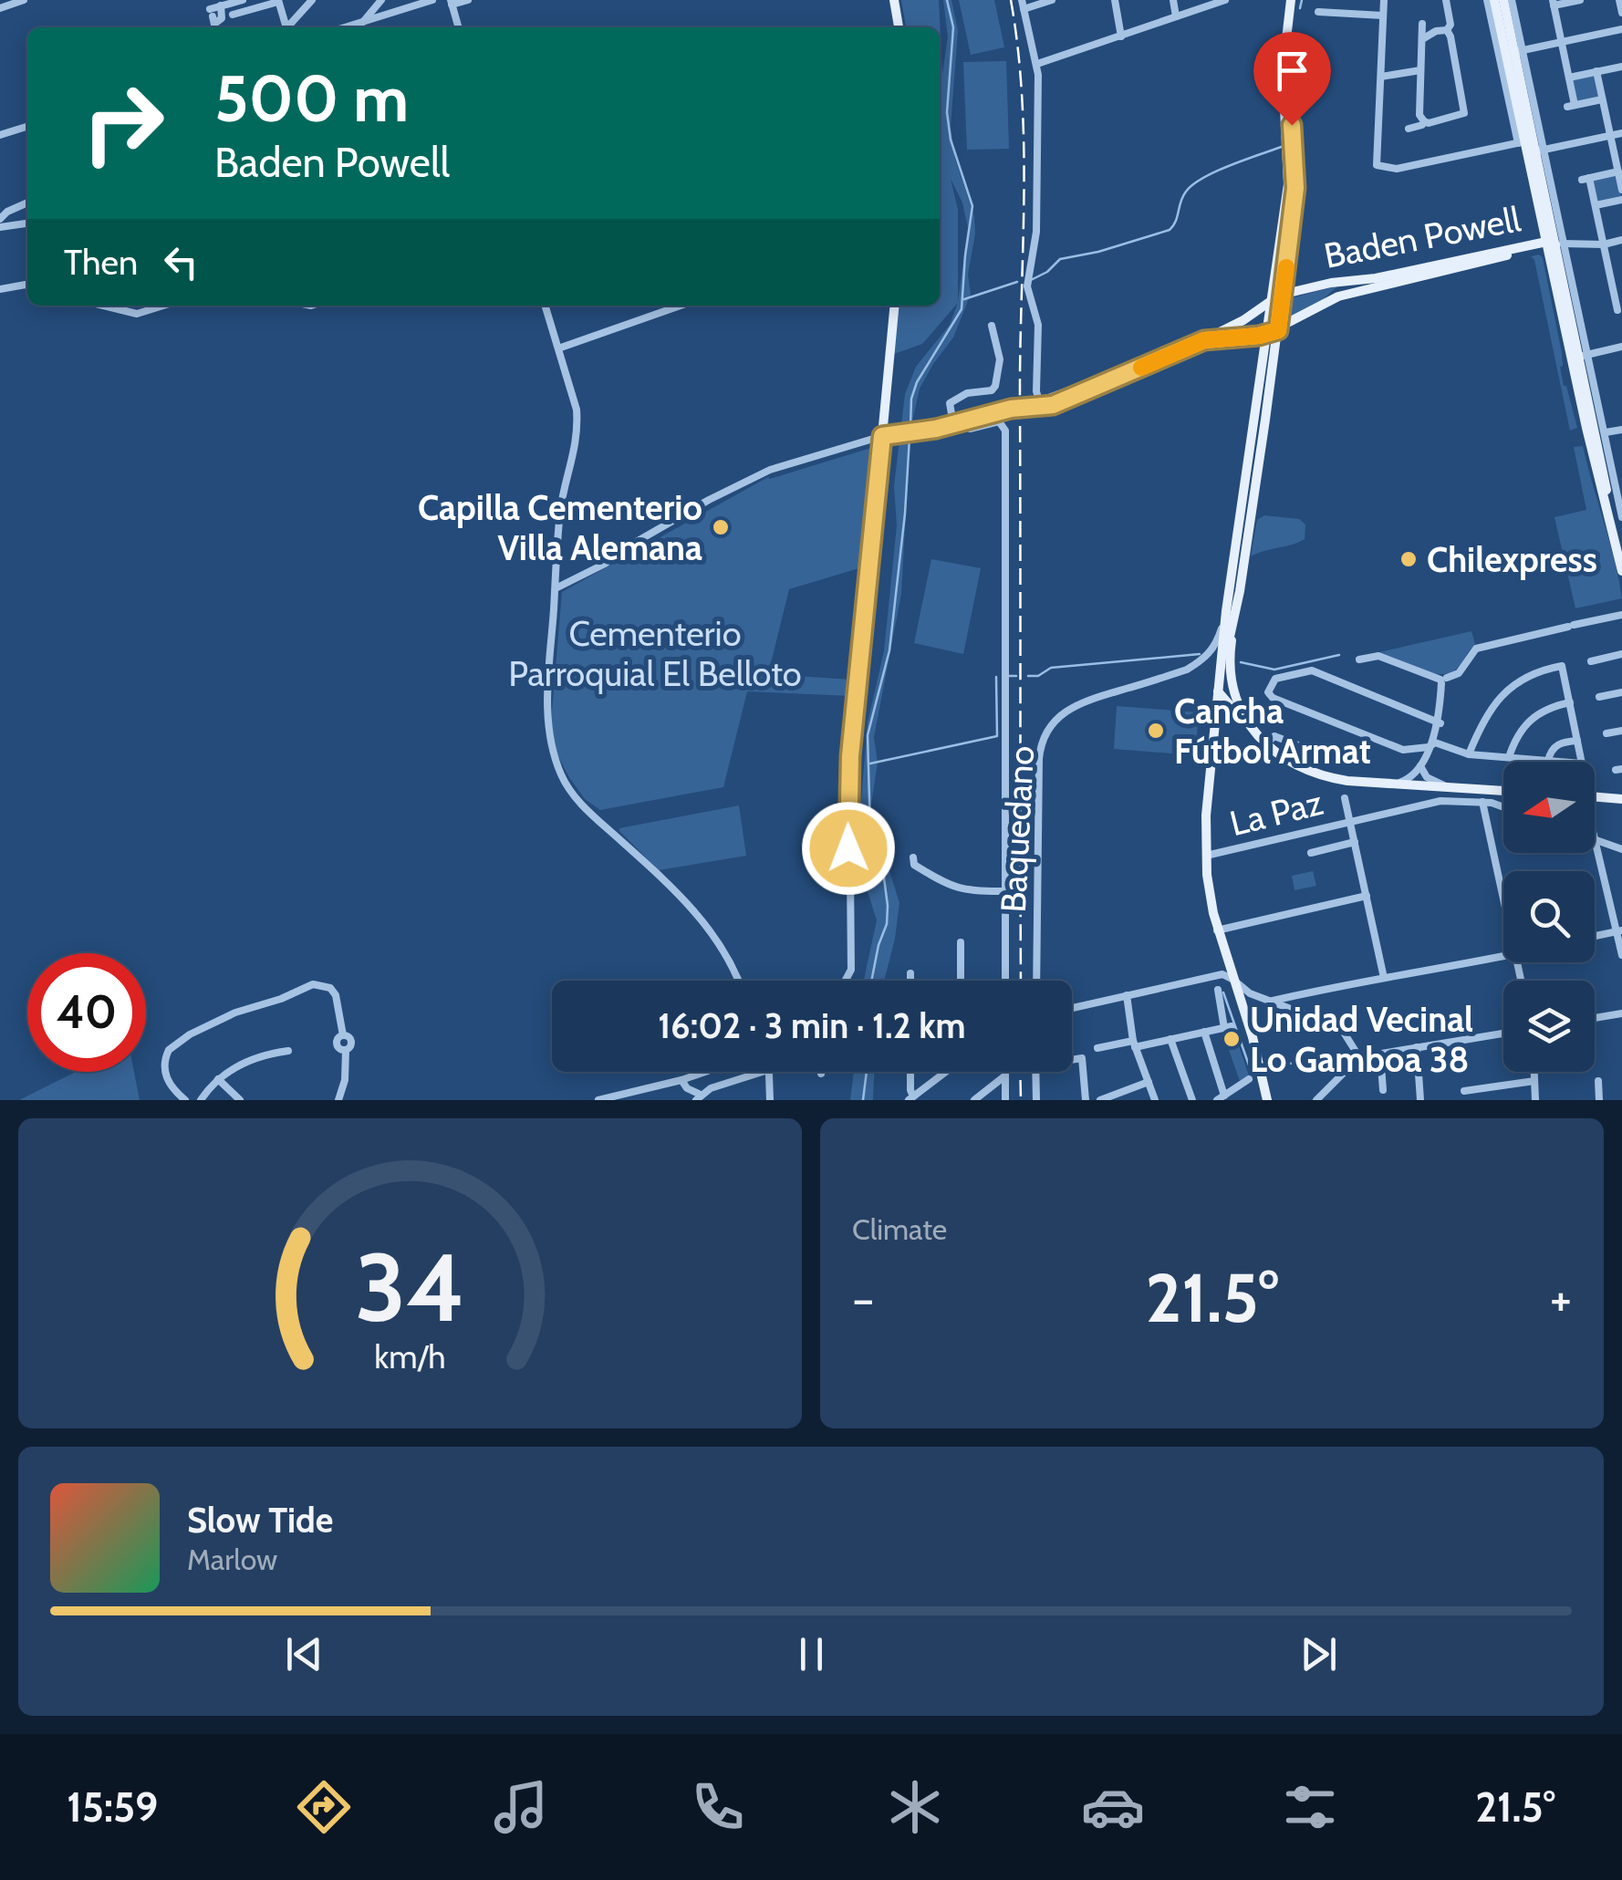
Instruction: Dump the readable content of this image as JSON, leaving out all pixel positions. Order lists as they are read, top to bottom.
{
  "streets": {
    "main road": ["Baden Powell"],
    "street": ["La Paz", "Baquedano"]
  },
  "parks": ["Cementerio Parroquial El Belloto"],
  "places": [
    "Capilla Cementerio Villa Alemana",
    "Chilexpress",
    "Cancha Fútbol Armat",
    "Unidad Vecinal Lo Gamboa 38"
  ],
  "north": "left",
  "page": {
    "turn": ["500 m", "Baden Powell"],
    "then": "Then",
    "limit": "40",
    "trip": "16:02 · 3 min · 1.2 km",
    "tile": "Climate",
    "heat": ["−", "21.5°", "+"],
    "song": ["Slow Tide", "Marlow"],
    "tabs": ["15:59", "21.5°"],
    "gauge": ["34", "km/h"]
  }
}
